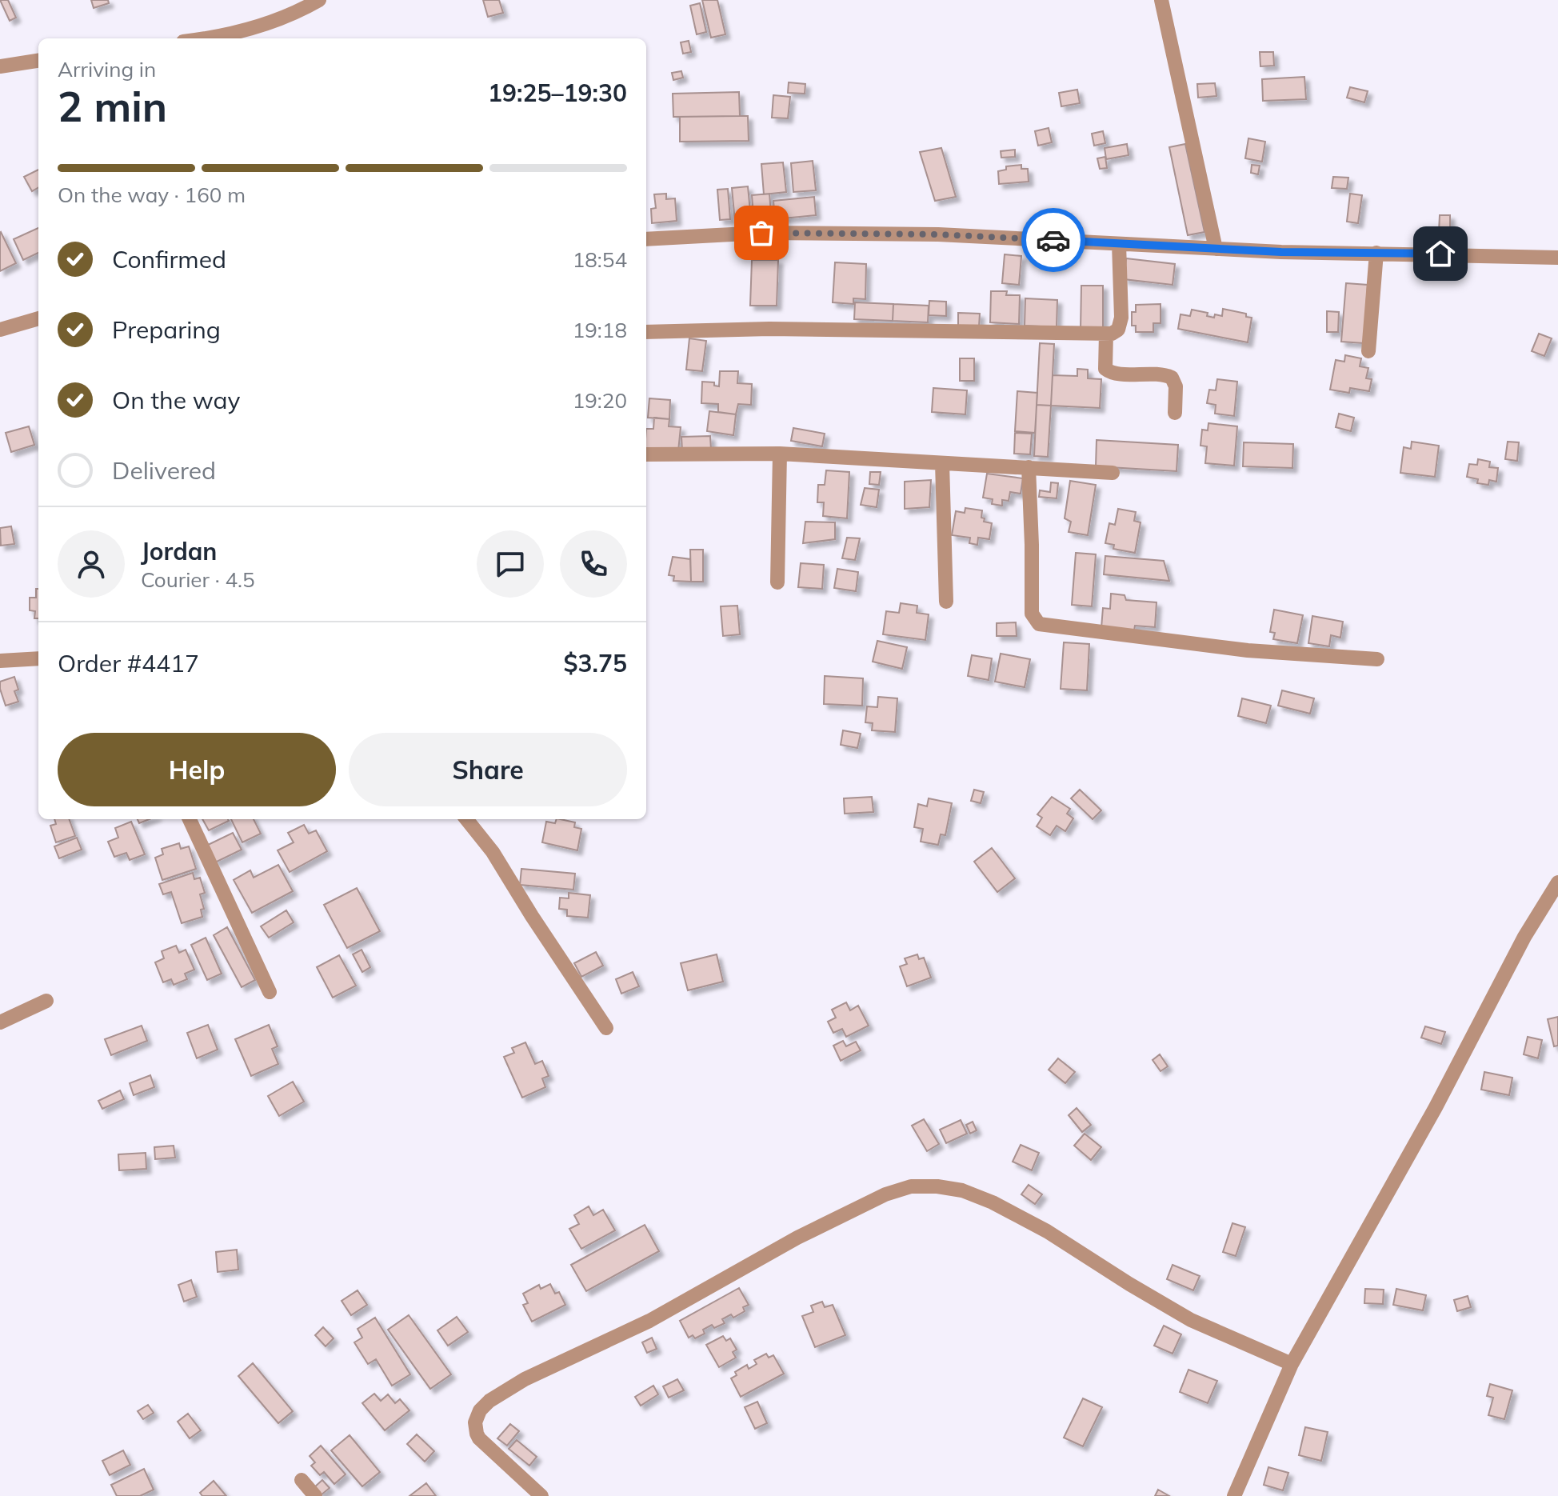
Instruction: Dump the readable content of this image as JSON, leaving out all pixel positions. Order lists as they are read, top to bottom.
{
  "page": {
    "heading": ["2 min", "Arriving in", "19:25–19:30"],
    "panel": [
      "Jordan",
      "Courier · 4.5",
      "Order #4417",
      "$3.75"
    ],
    "bar": "On the way · 160 m",
    "list": [
      ["Confirmed", "18:54"],
      ["Preparing", "19:18"],
      ["On the way", "19:20"],
      "Delivered"
    ],
    "buttons": ["Help", "Share"]
  }
}
